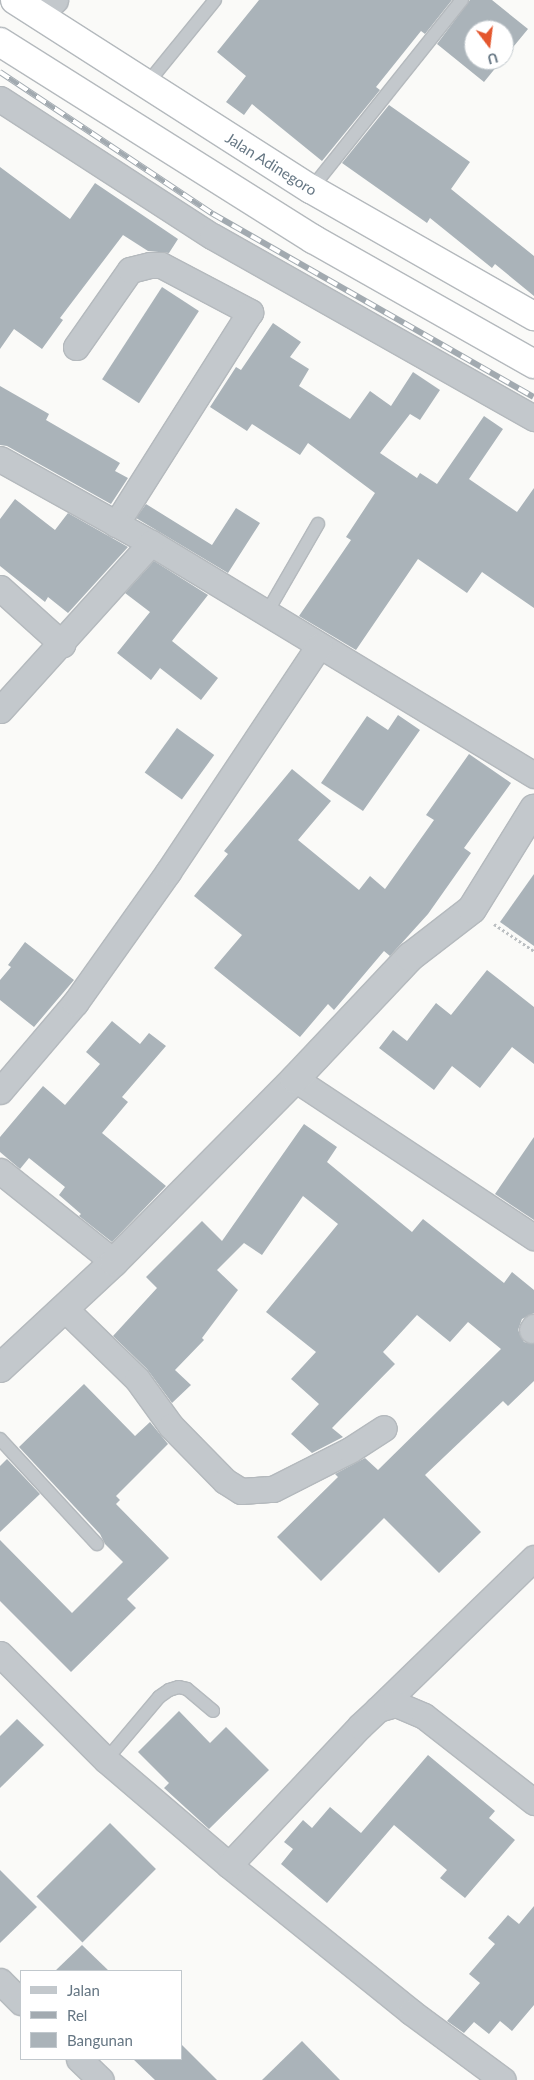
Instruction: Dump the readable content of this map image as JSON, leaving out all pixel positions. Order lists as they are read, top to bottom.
{
  "streets": {
    "highway": ["Jalan Adinegoro"]
  },
  "legend": ["Jalan", "Rel", "Bangunan"],
  "north": "bottom"
}
